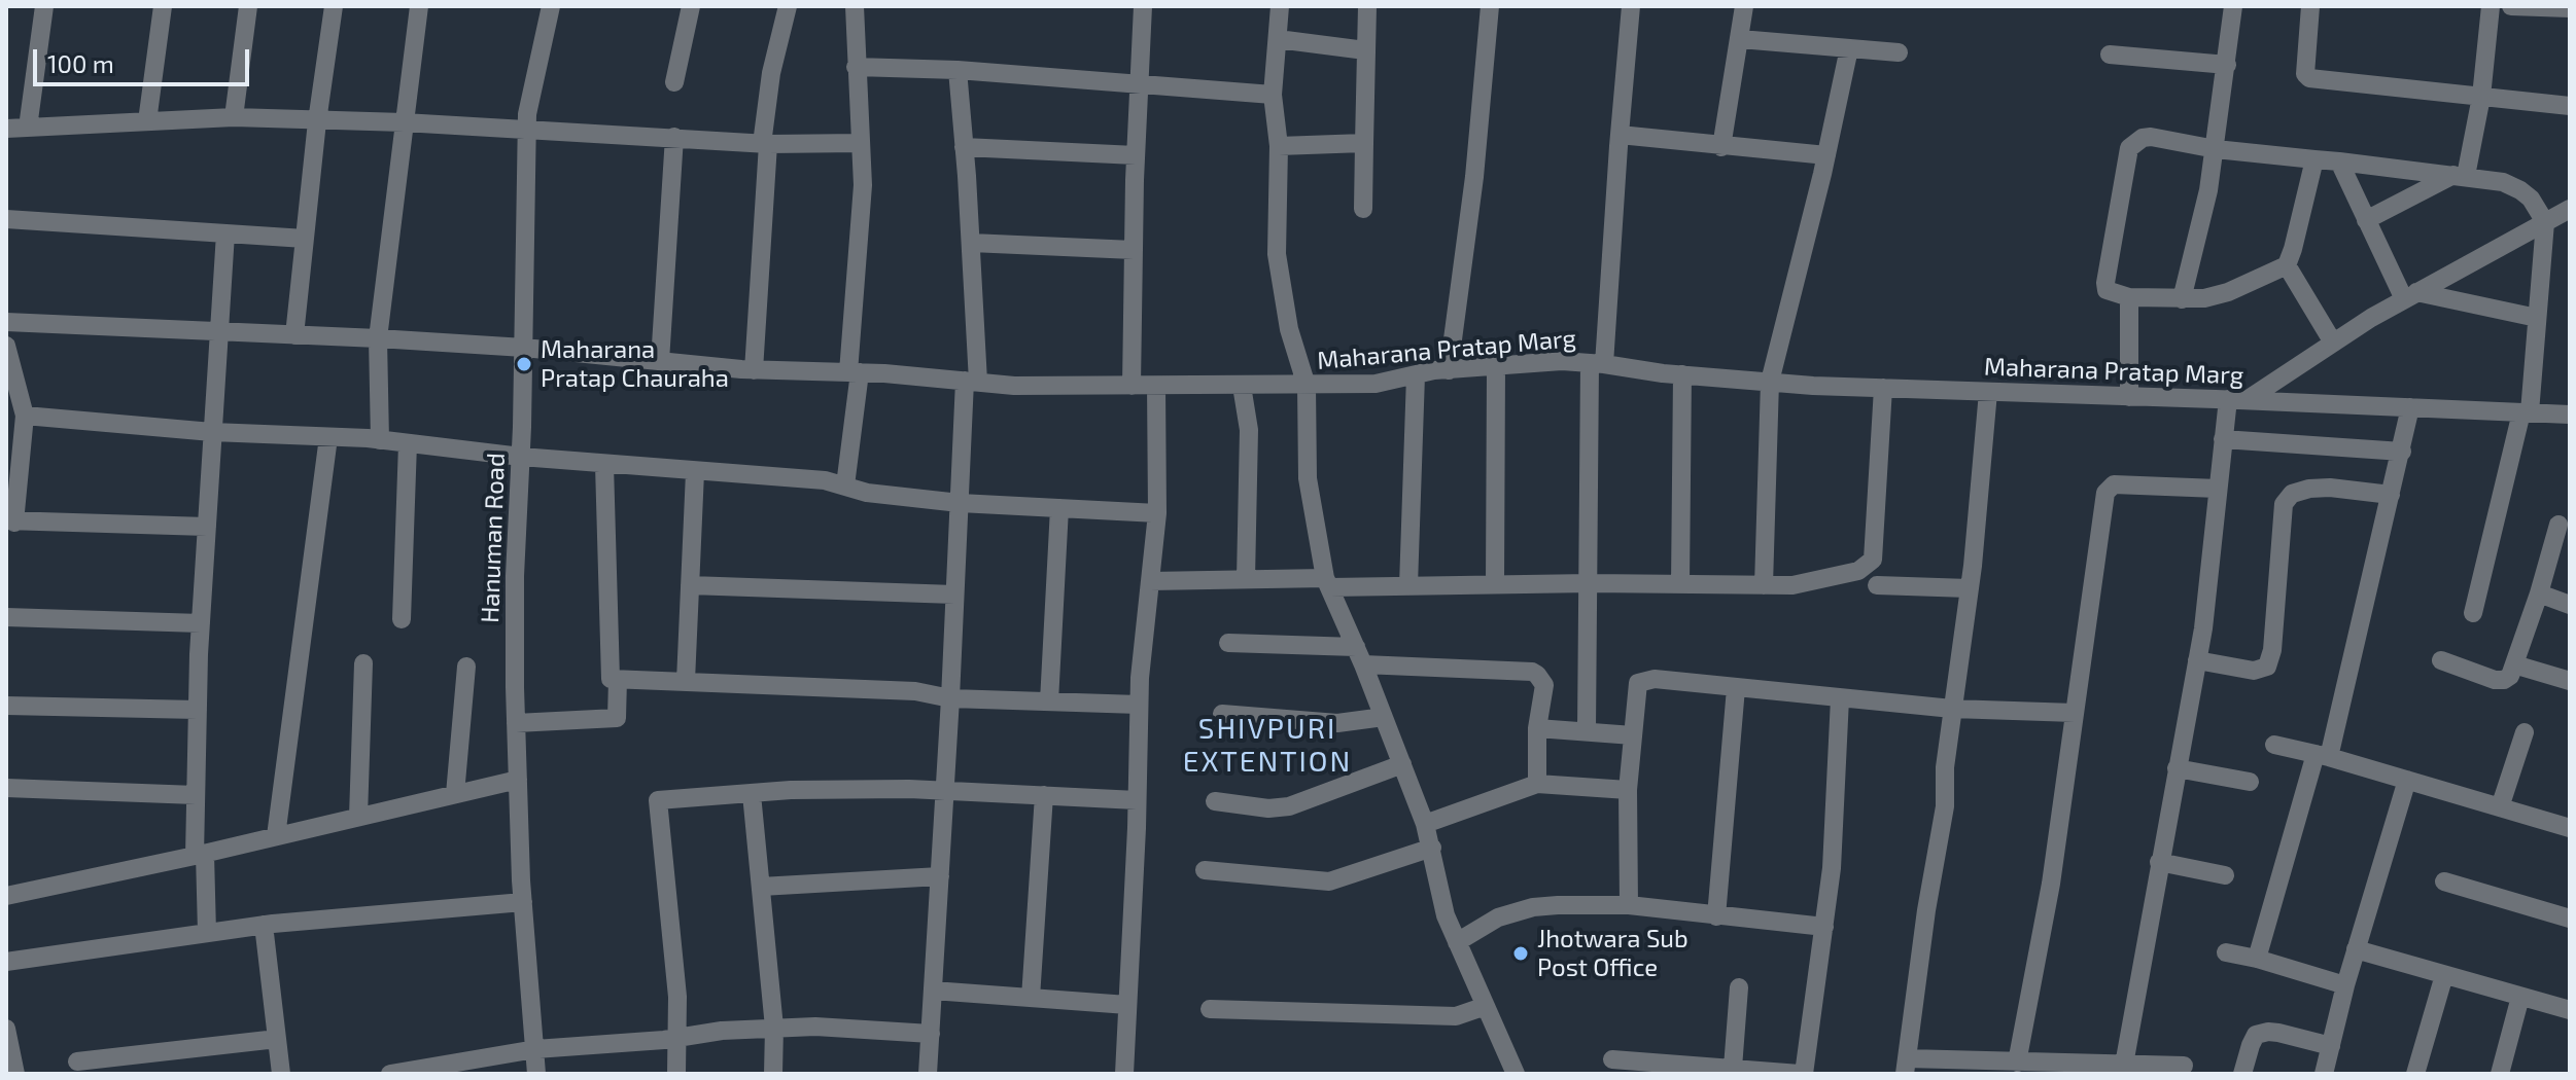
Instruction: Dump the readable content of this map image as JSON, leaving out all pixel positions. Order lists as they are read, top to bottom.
{
  "streets": {
    "street": ["Maharana Pratap Marg", "Hanuman Road"]
  },
  "crossings": [
    ["Maharana Pratap Marg", "Hanuman Road"]
  ],
  "districts": ["SHIVPURI EXTENTION"],
  "places": ["Maharana Pratap Chauraha", "Jhotwara Sub Post Office"],
  "scale_bar": "100 m"
}
